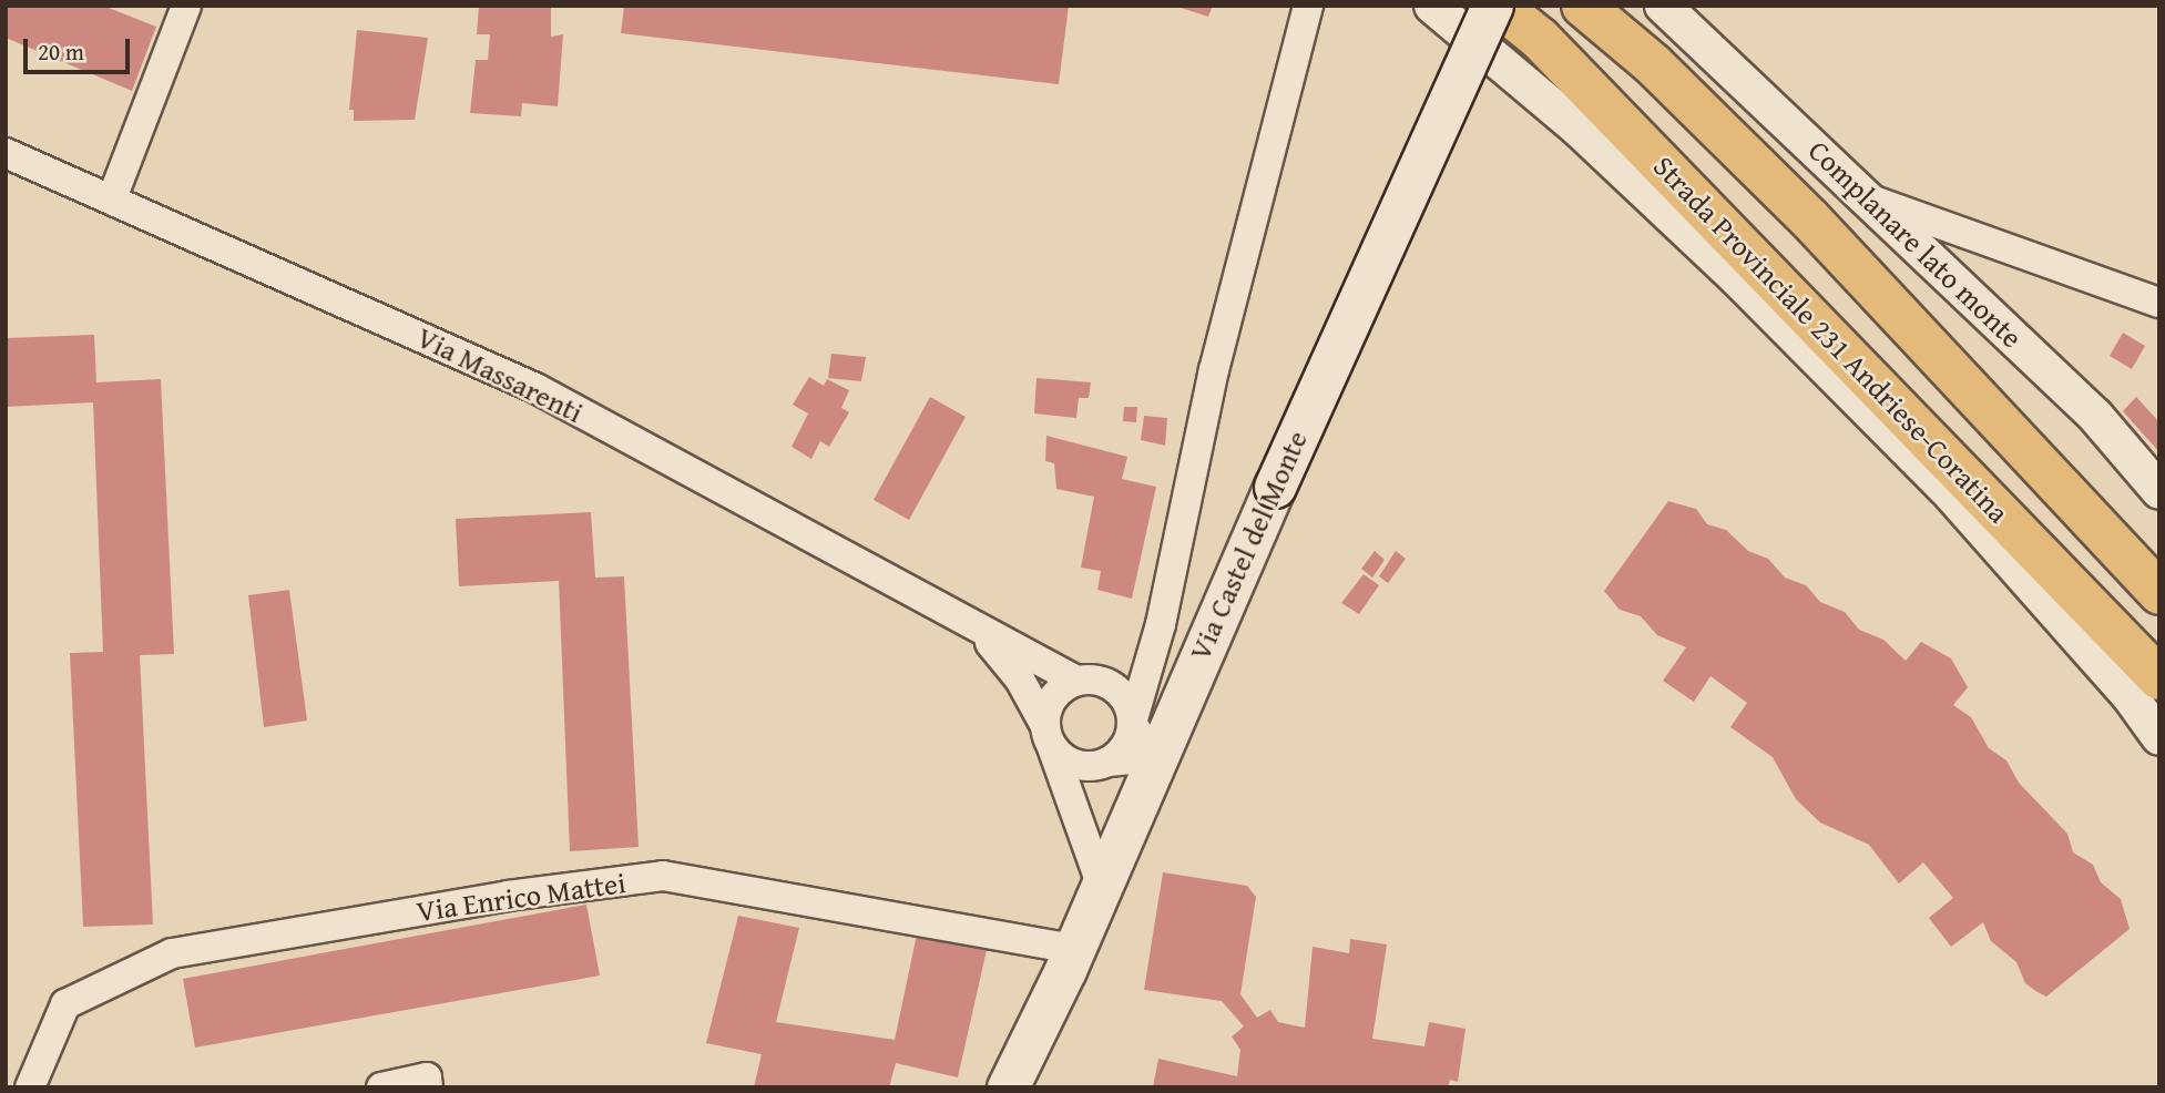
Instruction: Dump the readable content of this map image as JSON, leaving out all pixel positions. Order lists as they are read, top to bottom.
{
  "streets": {
    "highway": ["Strada Provinciale 231 Andriese-Coratina"],
    "main road": ["Via Castel del Monte"],
    "street": ["Complanare lato monte", "Via Massarenti", "Via Enrico Mattei"]
  },
  "crossings": [
    ["Via Castel del Monte", "Via Enrico Mattei"]
  ],
  "scale_bar": "20 m"
}
